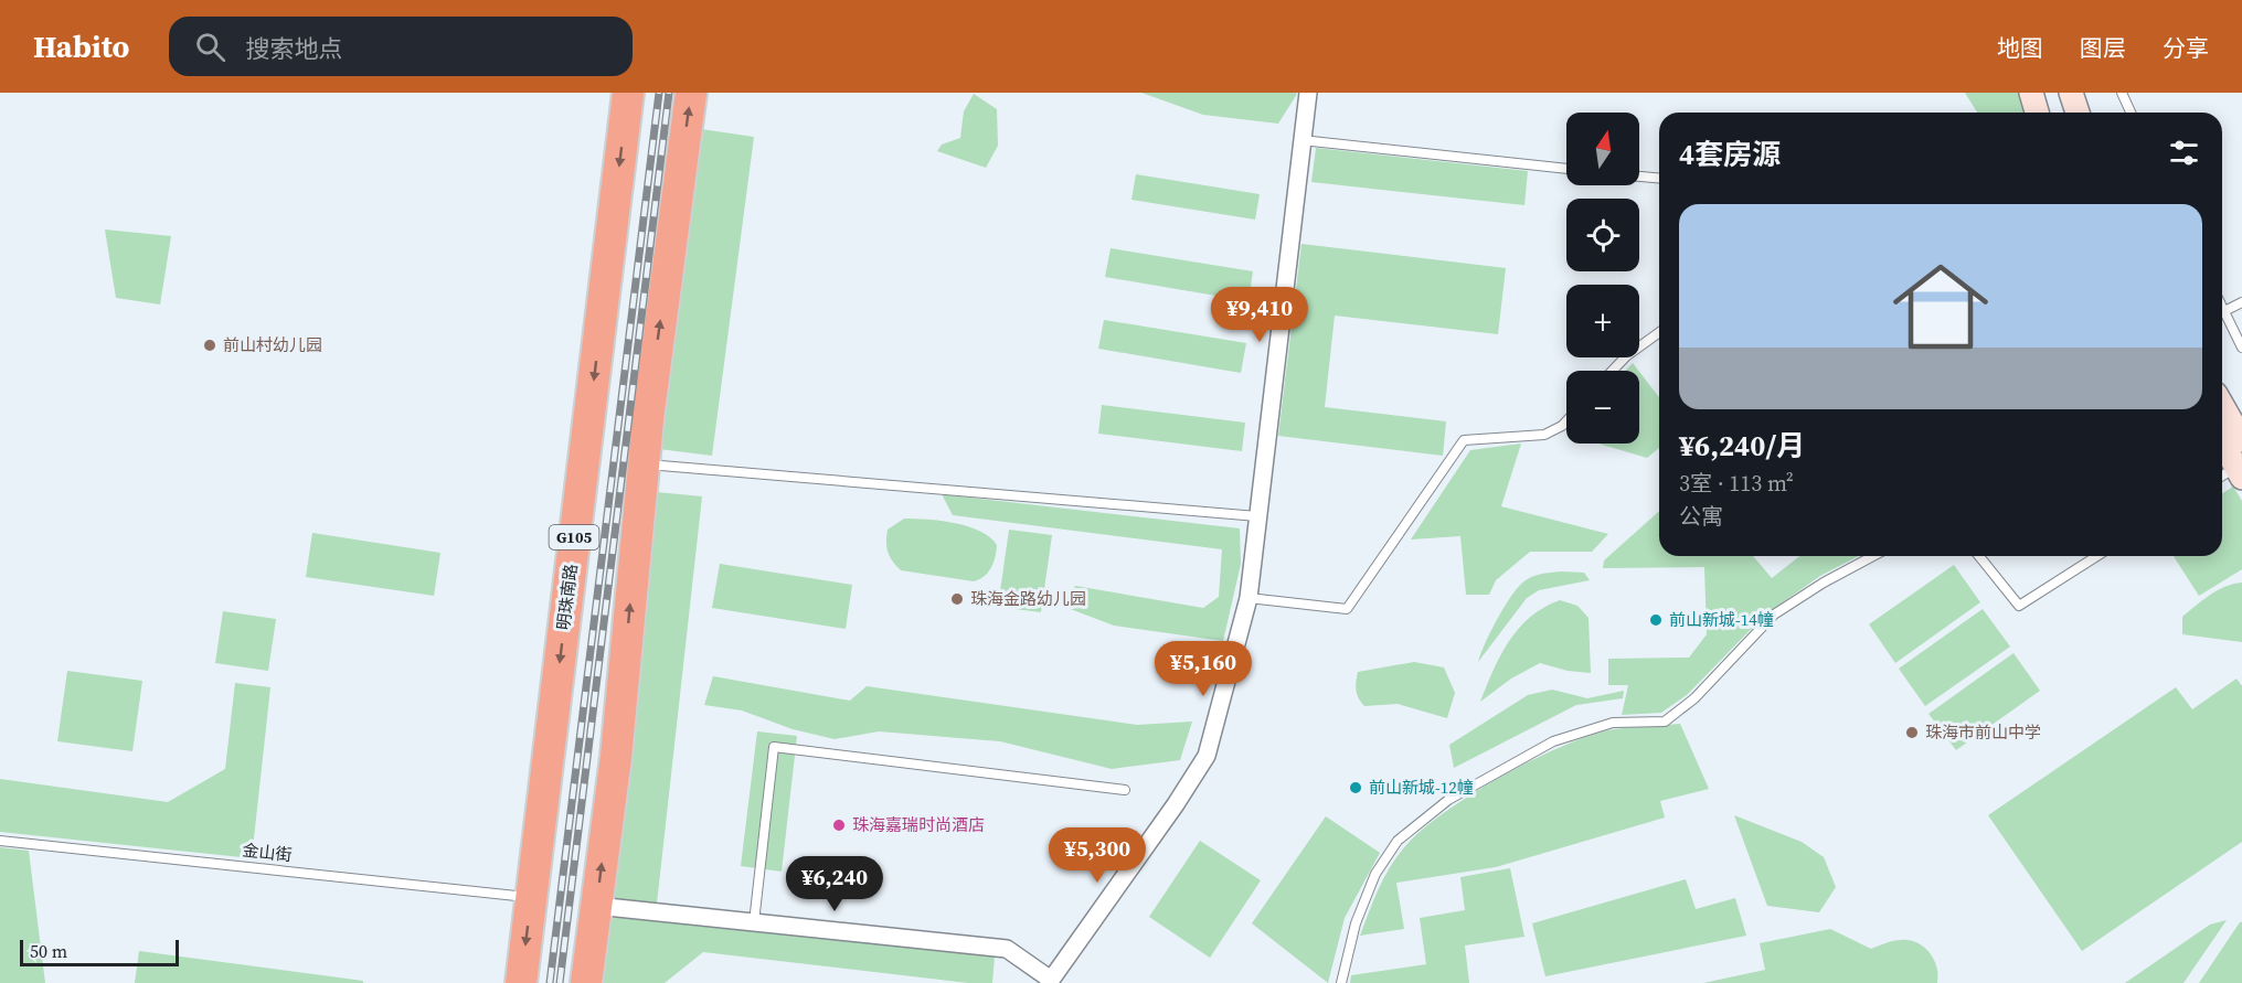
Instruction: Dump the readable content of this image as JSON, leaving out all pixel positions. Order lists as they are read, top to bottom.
{
  "streets": {
    "highway": ["G105", "明珠南路"],
    "lane": ["金山街"]
  },
  "crossings": [
    ["明珠南路", "金山街"]
  ],
  "places": [
    "前山村幼儿园",
    "珠海金路幼儿园",
    "前山新城-14幢",
    "珠海市前山中学",
    "前山新城-12幢",
    "珠海嘉瑞时尚酒店"
  ],
  "scale_bar": "50 m",
  "north": "top",
  "page": {
    "header": "Habito",
    "search": "搜索地点",
    "nav": ["地图", "图层", "分享"],
    "map_buttons": ["+", "−"],
    "heading": "4套房源",
    "list": [
      {
        "name": "¥6,240/月",
        "note": "3室 · 113 m² · 公寓"
      }
    ],
    "price": [
      "¥9,410",
      "¥5,160",
      "¥5,300",
      "¥6,240"
    ],
    "scale": "50 m"
  }
}
